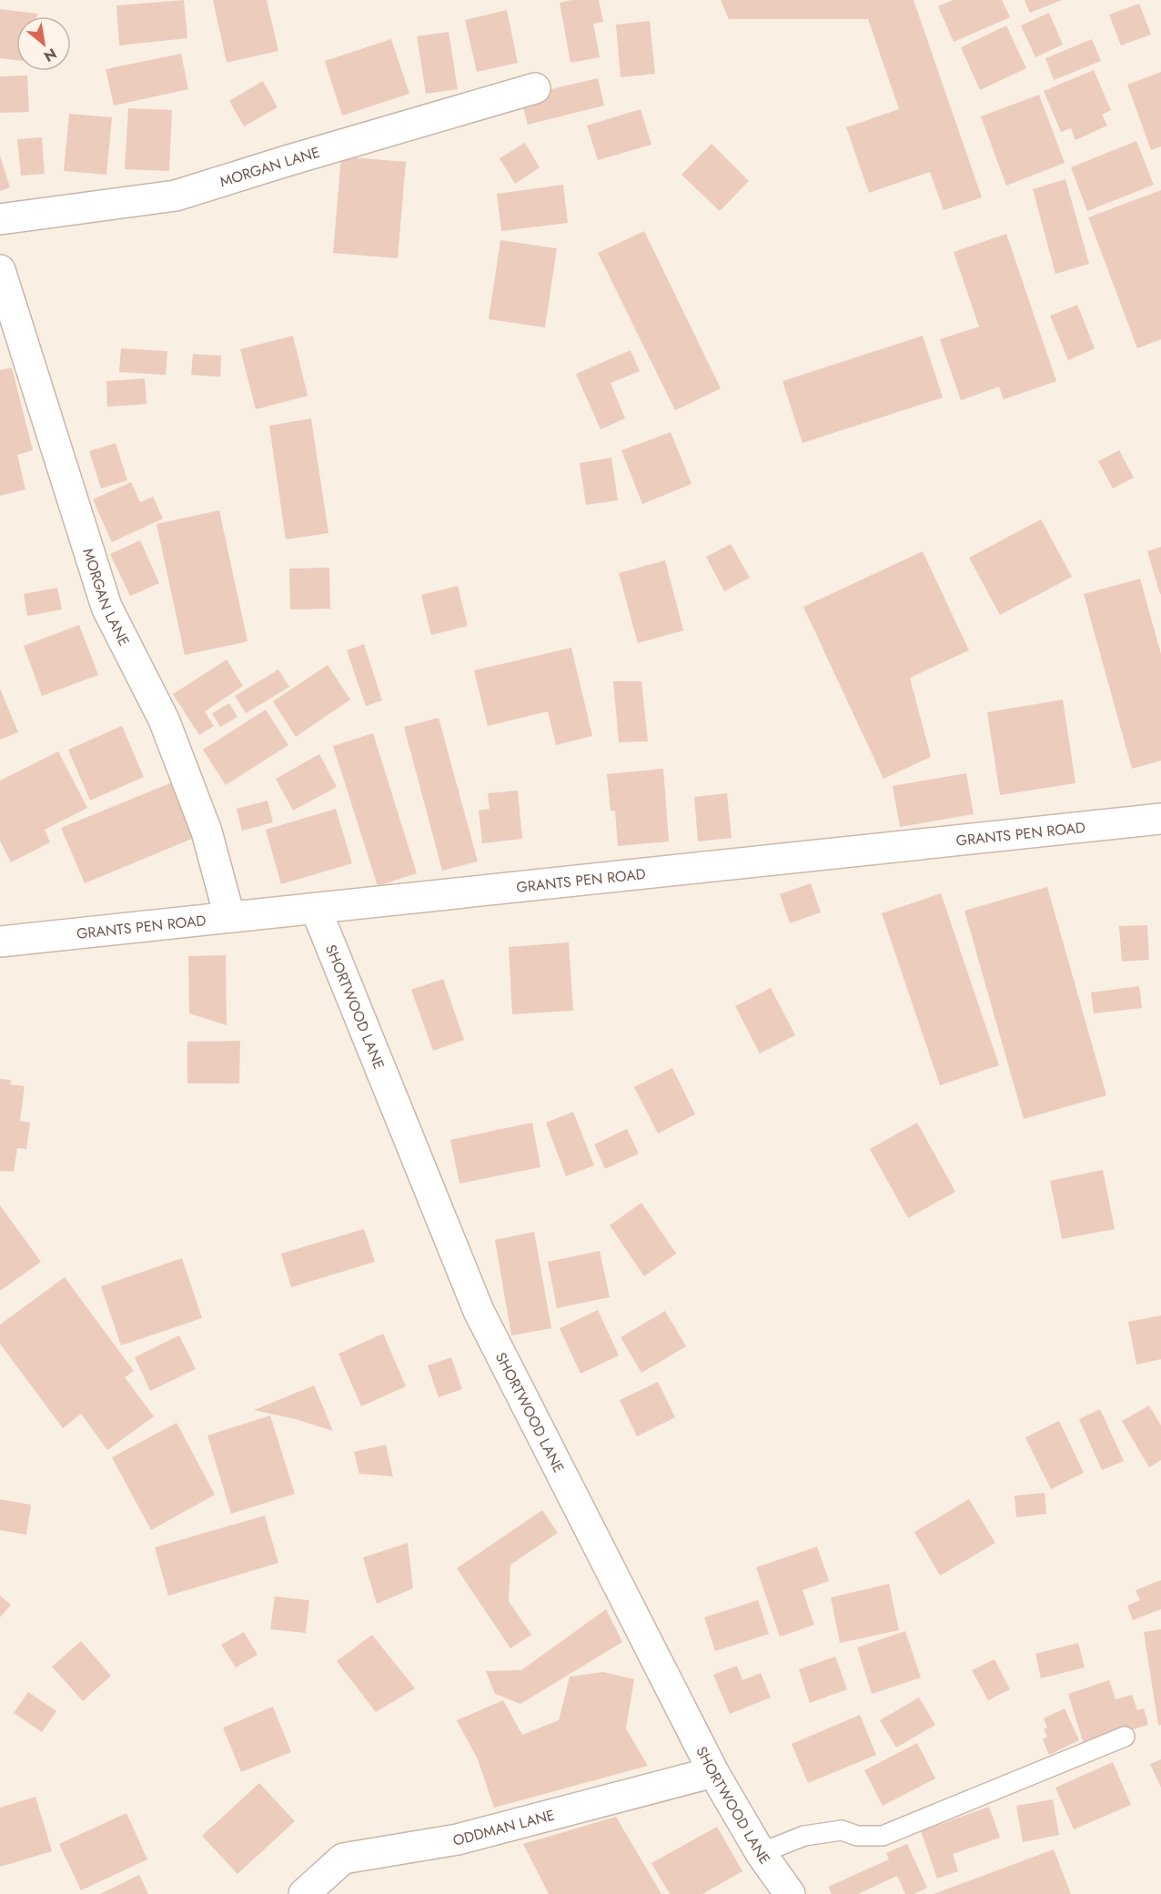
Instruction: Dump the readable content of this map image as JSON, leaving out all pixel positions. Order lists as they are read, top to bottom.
{
  "streets": {
    "street": [
      "MORGAN LANE",
      "GRANTS PEN ROAD",
      "SHORTWOOD LANE",
      "ODDMAN LANE"
    ]
  },
  "crossings": [
    ["MORGAN LANE", "GRANTS PEN ROAD"],
    ["GRANTS PEN ROAD", "SHORTWOOD LANE"],
    ["SHORTWOOD LANE", "ODDMAN LANE"]
  ],
  "north": "bottom right"
}
